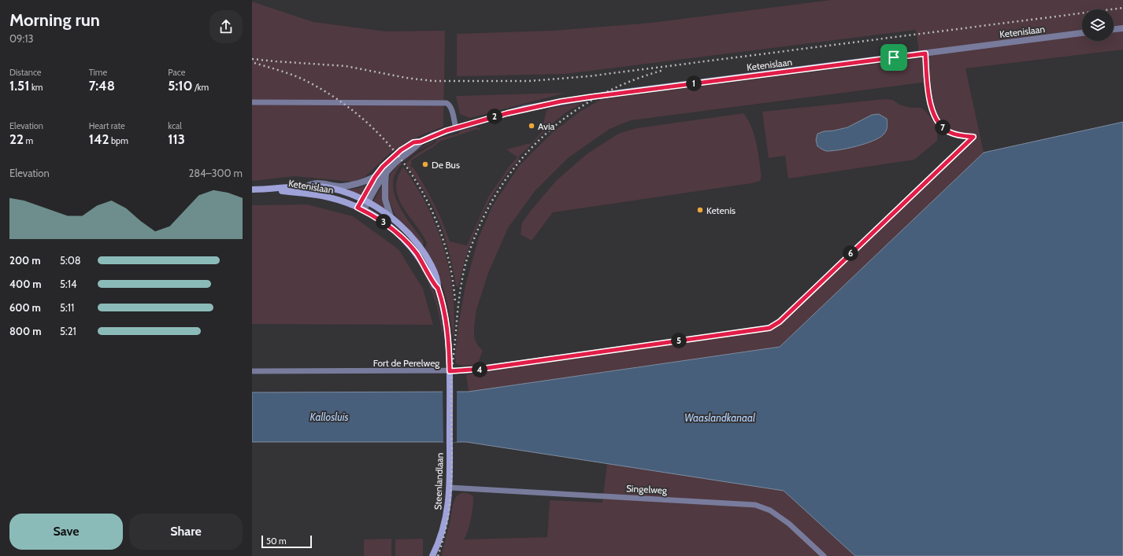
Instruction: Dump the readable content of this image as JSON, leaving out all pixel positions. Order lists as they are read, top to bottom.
{
  "streets": {
    "main road": ["Ketenislaan", "Steenlandlaan"],
    "street": ["Fort de Perelweg", "Singelweg"]
  },
  "crossings": [
    ["Ketenislaan", "Fort de Perelweg"],
    ["Fort de Perelweg", "Steenlandlaan"],
    ["Steenlandlaan", "Singelweg"]
  ],
  "water": ["Kallosluis", "Waaslandkanaal"],
  "places": ["Avia", "De Bus", "Ketenis"],
  "scale_bar": "50 m",
  "page": {
    "heading": ["Morning run", "09:13"],
    "stats": [
      ["Distance", "1.51 km"],
      ["Time", "7:48"],
      ["Pace", "5:10 /km"],
      ["Elevation", "22 m"],
      ["Heart rate", "142 bpm"],
      ["kcal", "113"]
    ],
    "pins": [
      "1",
      "2",
      "7",
      "3",
      "6",
      "5",
      "4"
    ],
    "chart": ["Elevation", "284–300 m"],
    "list": [
      {
        "name": "200 m",
        "note": "5:08"
      },
      {
        "name": "400 m",
        "note": "5:14"
      },
      {
        "name": "600 m",
        "note": "5:11"
      },
      {
        "name": "800 m",
        "note": "5:21"
      }
    ],
    "buttons": ["Save", "Share"],
    "scale": "50 m"
  }
}
